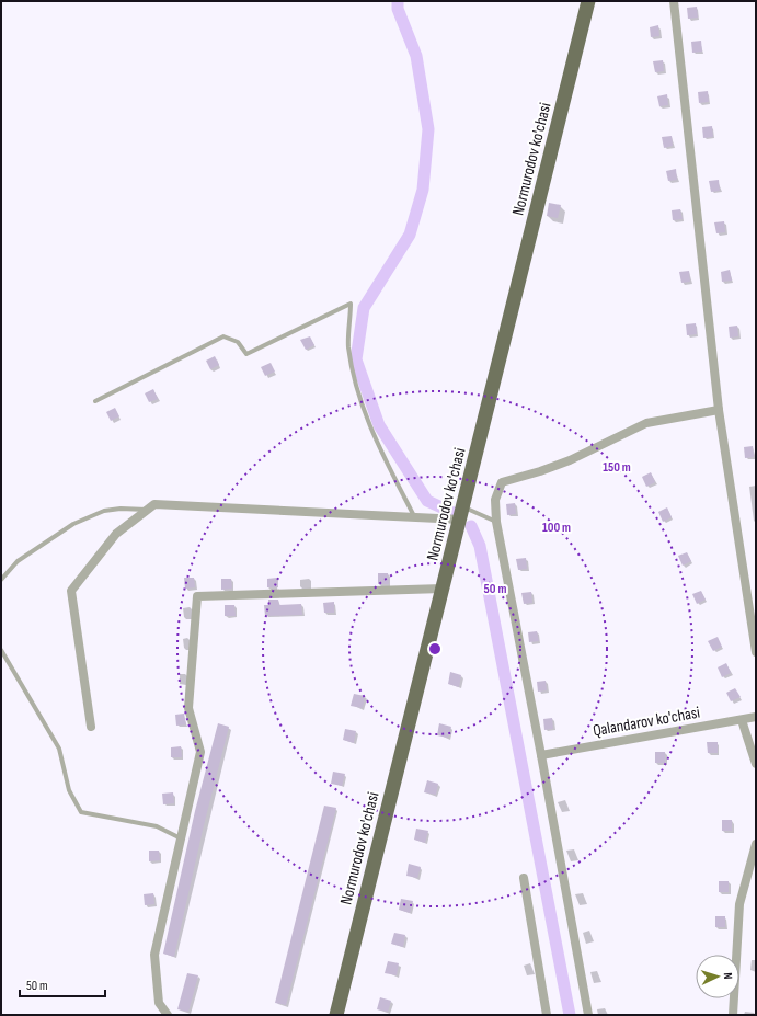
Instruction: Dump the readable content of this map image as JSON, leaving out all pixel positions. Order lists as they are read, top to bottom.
{
  "streets": {
    "main road": ["Normurodov ko'chasi"],
    "street": ["Qalandarov ko'chasi"]
  },
  "scale_bar": "50 m",
  "north": "right",
  "rings": ["150 m", "100 m", "50 m"]
}
